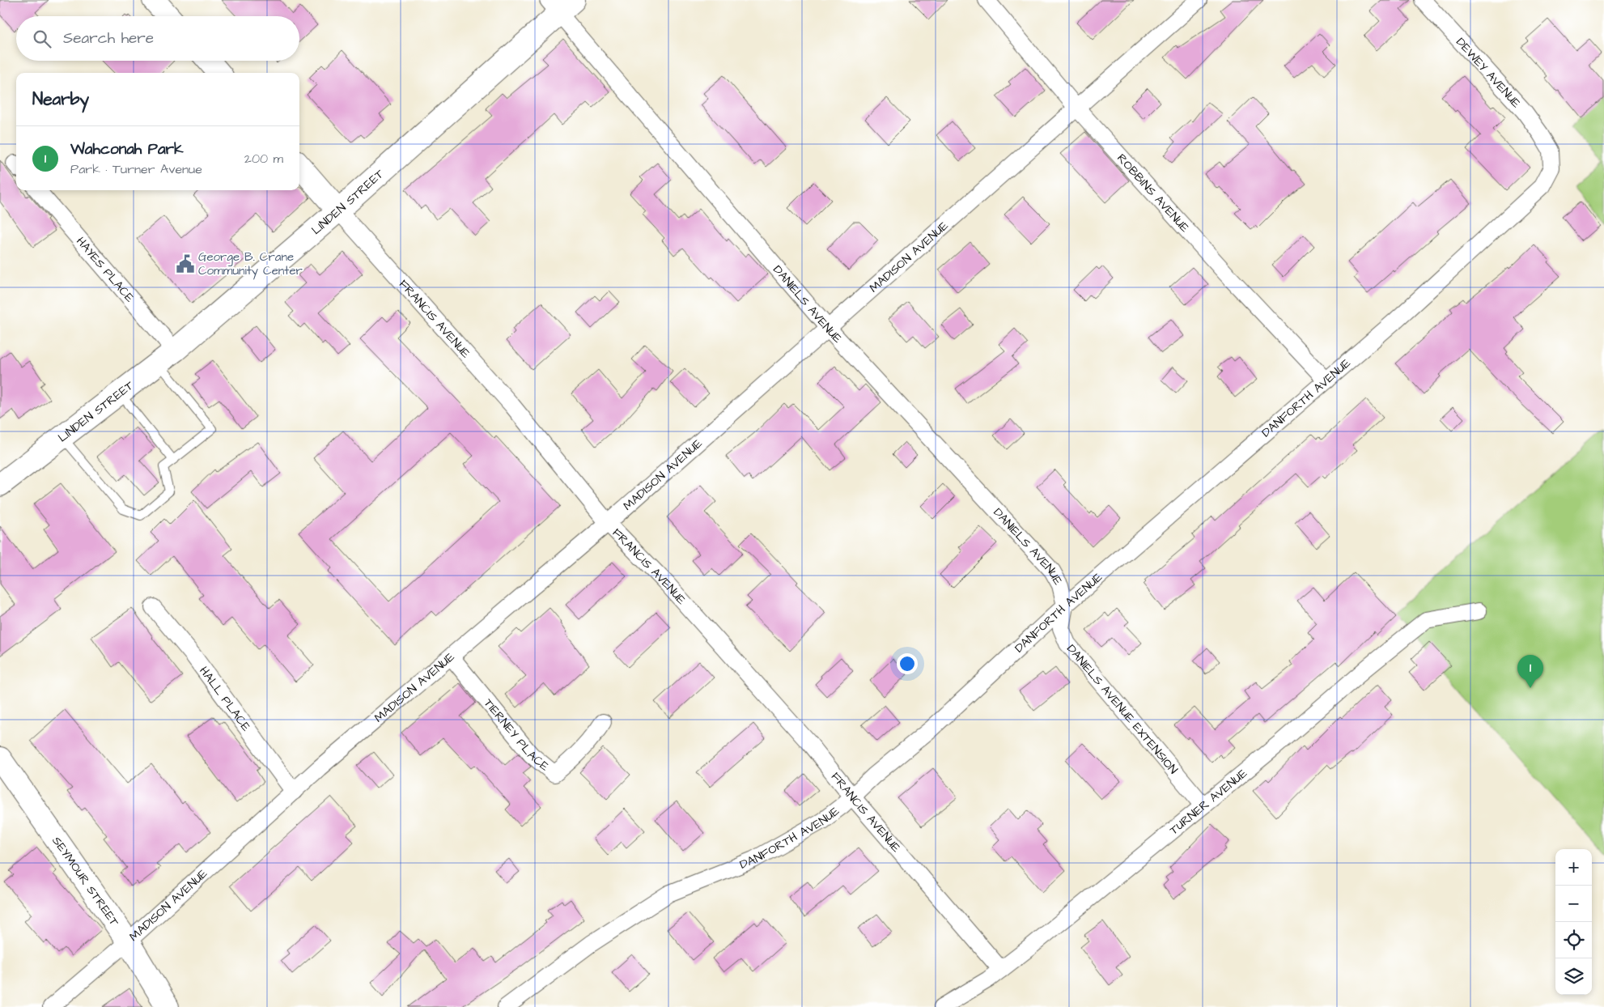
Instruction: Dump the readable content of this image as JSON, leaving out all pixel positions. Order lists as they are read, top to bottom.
{
  "streets": {
    "street": [
      "DEWEY AVENUE",
      "ROBBINS AVENUE",
      "LINDEN STREET",
      "MADISON AVENUE",
      "HAYES PLACE",
      "DANIELS AVENUE",
      "FRANCIS AVENUE",
      "DANFORTH AVENUE",
      "HALL PLACE",
      "DANIELS AVENUE EXTENSION",
      "TIERNEY PLACE",
      "TURNER AVENUE",
      "SEYMOUR STREET"
    ]
  },
  "crossings": [
    ["DEWEY AVENUE", "DANFORTH AVENUE"],
    ["ROBBINS AVENUE", "MADISON AVENUE"],
    ["ROBBINS AVENUE", "DANFORTH AVENUE"],
    ["LINDEN STREET", "HAYES PLACE"],
    ["LINDEN STREET", "DANIELS AVENUE"],
    ["LINDEN STREET", "FRANCIS AVENUE"],
    ["MADISON AVENUE", "DANIELS AVENUE"],
    ["MADISON AVENUE", "FRANCIS AVENUE"],
    ["MADISON AVENUE", "HALL PLACE"],
    ["MADISON AVENUE", "TIERNEY PLACE"],
    ["MADISON AVENUE", "SEYMOUR STREET"],
    ["DANIELS AVENUE", "DANFORTH AVENUE"],
    ["DANIELS AVENUE", "DANIELS AVENUE EXTENSION"],
    ["FRANCIS AVENUE", "DANFORTH AVENUE"],
    ["FRANCIS AVENUE", "TURNER AVENUE"],
    ["DANFORTH AVENUE", "DANIELS AVENUE EXTENSION"],
    ["DANIELS AVENUE EXTENSION", "TURNER AVENUE"]
  ],
  "places": {
    "public building": ["George B. Crane Community Center"]
  },
  "page": {
    "search": "Search here",
    "heading": "Nearby",
    "list": [
      {
        "mark": "1",
        "name": "Wahconah Park",
        "note": "Park · Turner Avenue",
        "value": "200 m"
      }
    ],
    "pins": "1",
    "map_buttons": ["+", "−"]
  }
}
